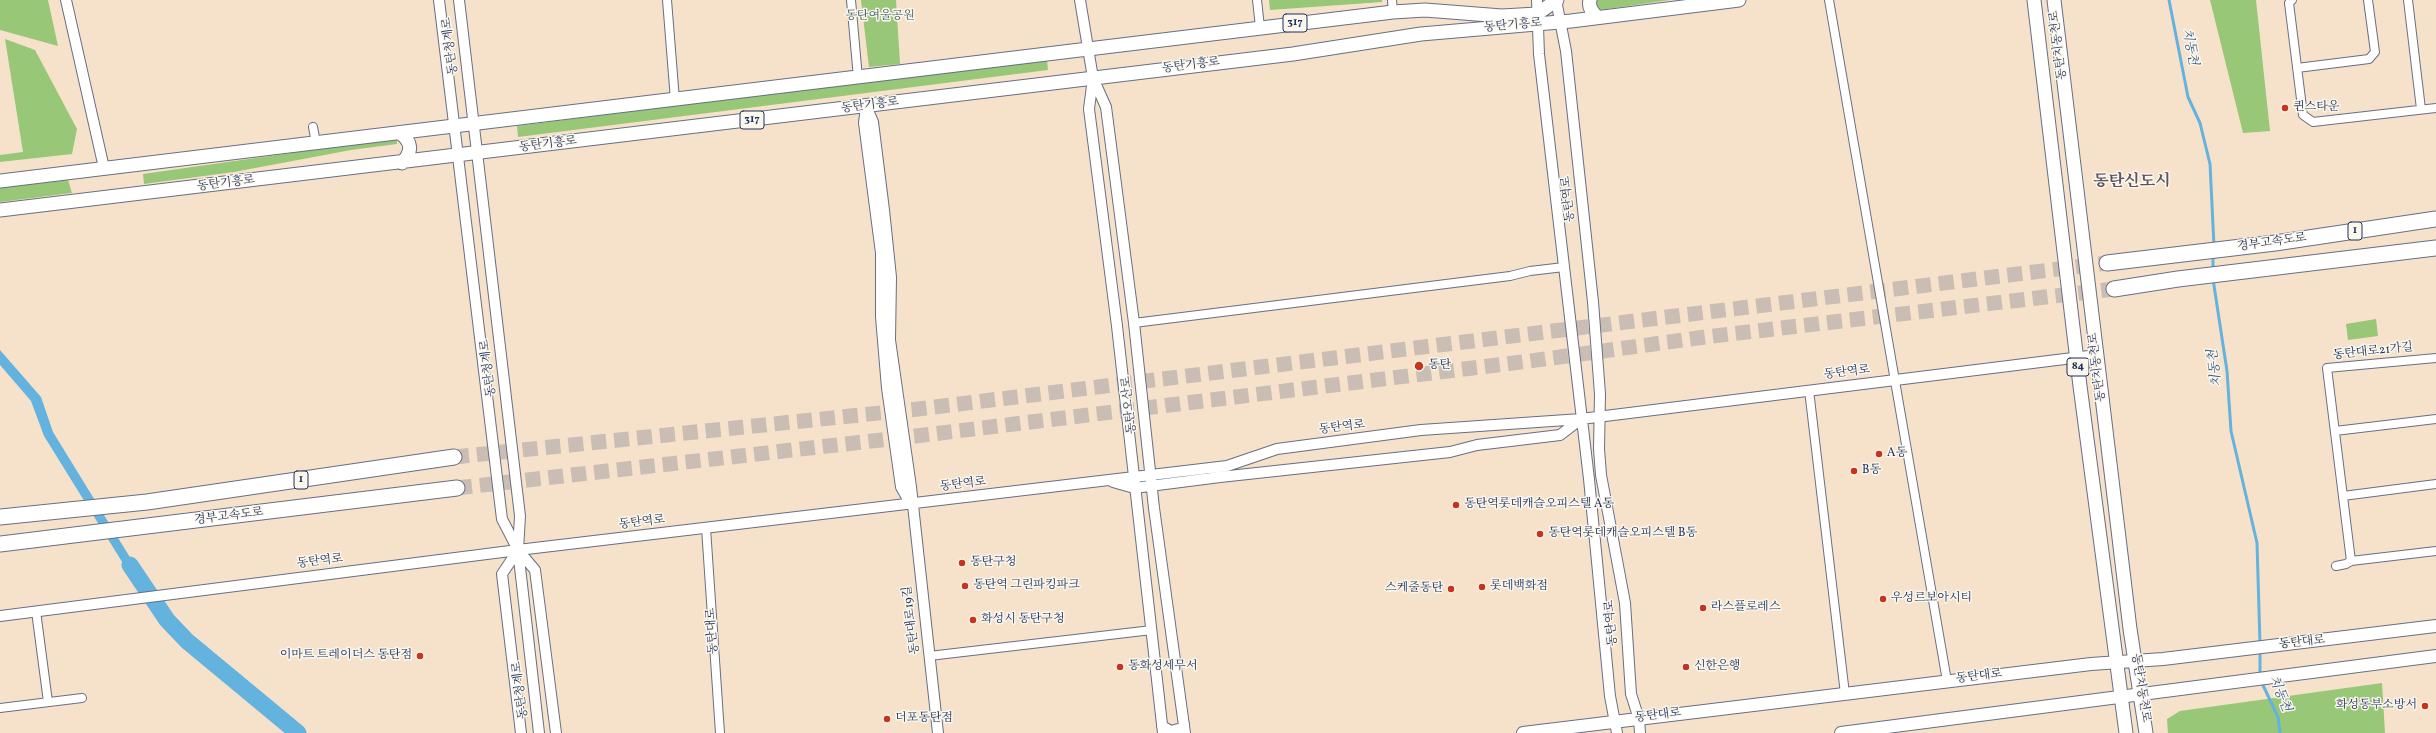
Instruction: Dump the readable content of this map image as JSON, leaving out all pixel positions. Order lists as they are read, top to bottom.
{
  "streets": {
    "highway": ["1", "경부고속도로"],
    "main road": [
      "317",
      "동탄기흥로",
      "동탄치동천로",
      "84",
      "동탄대로"
    ],
    "street": [
      "동탄청계로",
      "동탄역로",
      "동탄대로21가길",
      "동탄오산로",
      "동탄대로19길"
    ]
  },
  "crossings": [
    ["동탄기흥로", "동탄청계로"],
    ["동탄기흥로", "동탄역로"],
    ["동탄기흥로", "동탄오산로"],
    ["동탄치동천로", "동탄역로"],
    ["동탄치동천로", "동탄대로"],
    ["동탄청계로", "동탄역로"],
    ["동탄역로", "동탄오산로"],
    ["동탄역로", "동탄대로19길"],
    ["동탄역로", "동탄대로"]
  ],
  "districts": ["동탄신도시"],
  "water": ["치동천"],
  "parks": ["동탄여울공원"],
  "places": [
    "퀸스타운",
    "동탄",
    "A동",
    "B동",
    "동탄역롯데캐슬오피스텔 A동",
    "동탄역롯데캐슬오피스텔 B동",
    "동탄구청",
    "동탄역 그린파킹파크",
    "롯데백화점",
    "스케줄동탄",
    "우성르보아시티",
    "라스플로레스",
    "화성시 동탄구청",
    "이마트 트레이더스 동탄점",
    "동화성세무서",
    "신한은행",
    "화성동부소방서",
    "더포동탄점"
  ]
}
